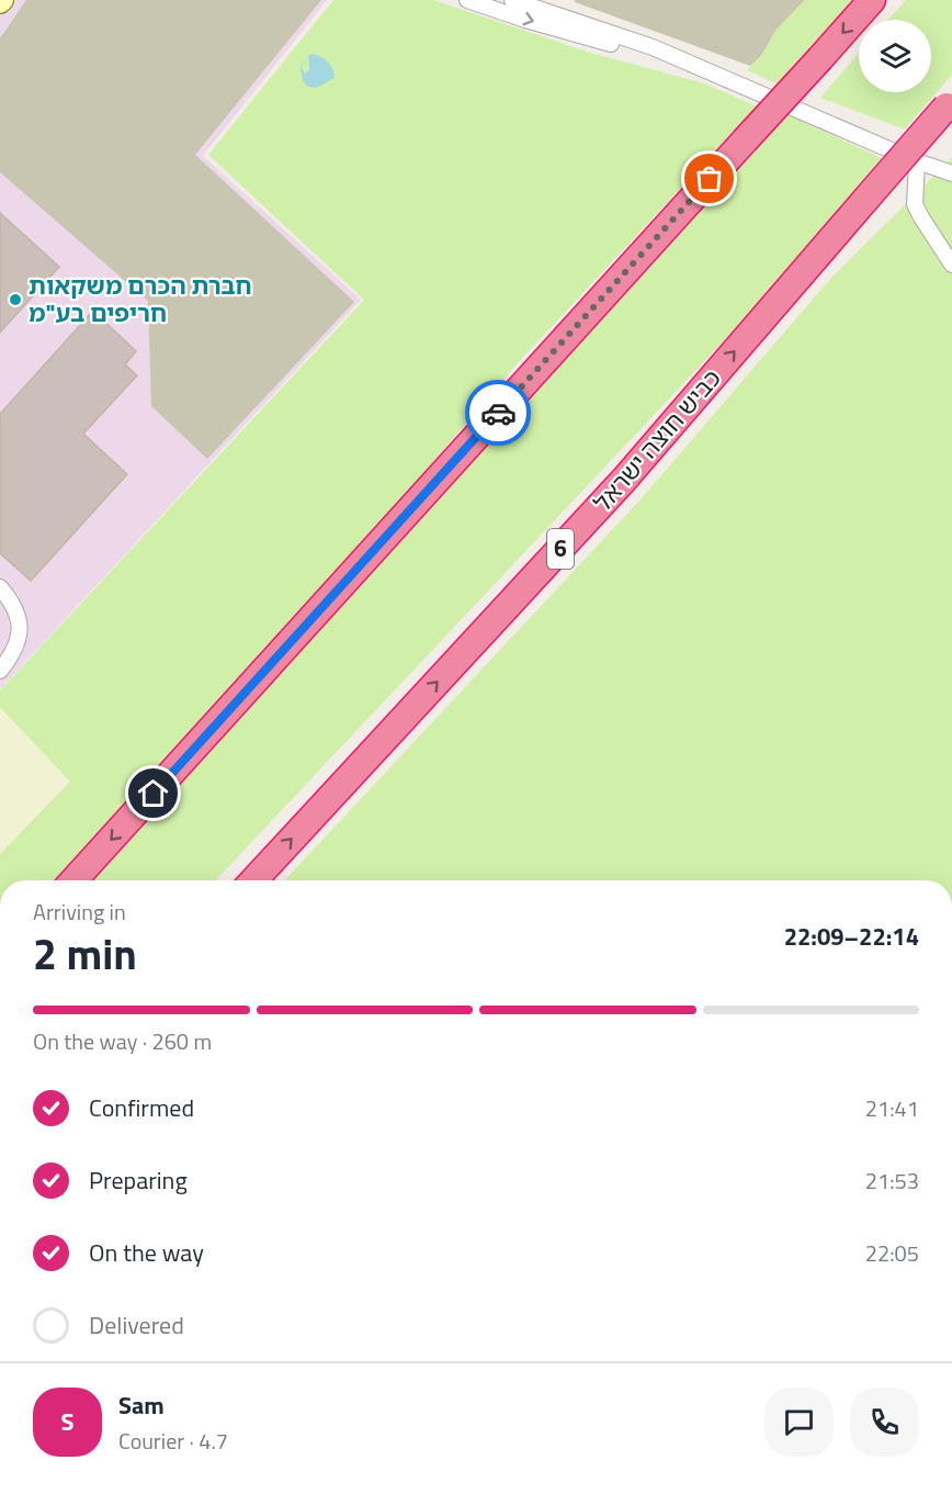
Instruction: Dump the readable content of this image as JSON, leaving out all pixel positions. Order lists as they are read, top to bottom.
{
  "streets": {
    "highway": ["כביש חוצה ישראל", "6"]
  },
  "places": ["חברת הכרם משקאות חריפים בע\"מ"],
  "page": {
    "heading": ["2 min", "Arriving in", "22:09–22:14"],
    "panel": ["Sam", "Courier · 4.7"],
    "bar": "On the way · 260 m",
    "list": [
      ["Confirmed", "21:41"],
      ["Preparing", "21:53"],
      ["On the way", "22:05"],
      "Delivered"
    ],
    "round": "S"
  }
}
